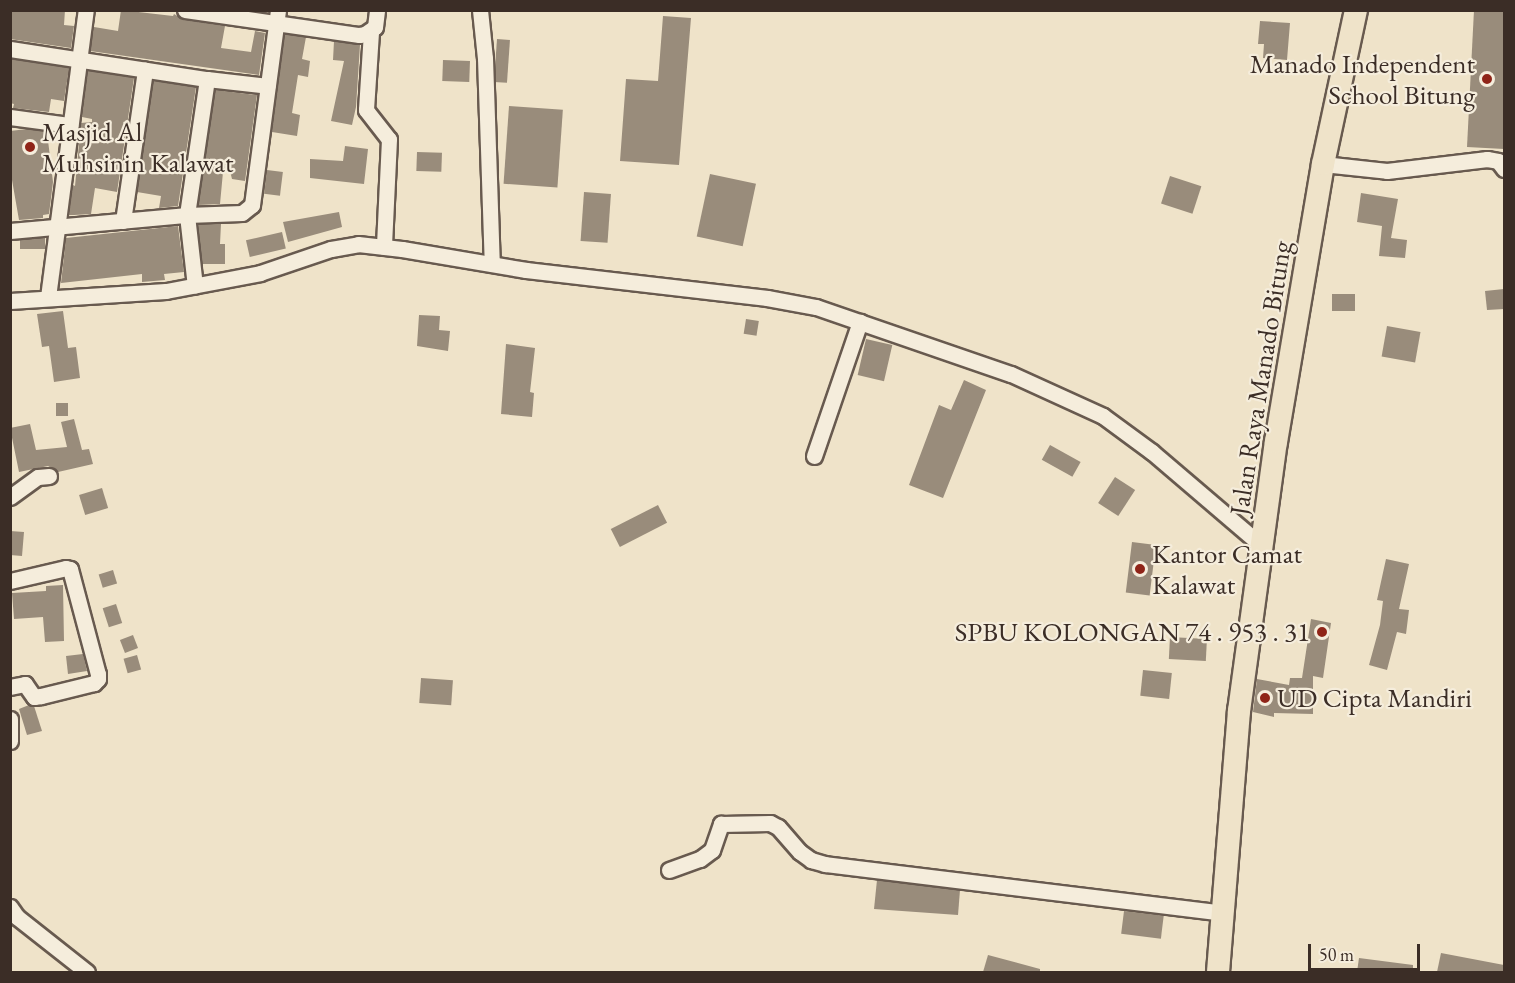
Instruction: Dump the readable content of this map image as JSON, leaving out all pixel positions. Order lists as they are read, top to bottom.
{
  "streets": {
    "highway": ["Jalan Raya Manado Bitung"]
  },
  "places": [
    "Manado Independent School Bitung",
    "Masjid Al Muhsinin Kalawat",
    "Kantor Camat Kalawat",
    "SPBU KOLONGAN 74 . 953 . 31",
    "UD Cipta Mandiri"
  ],
  "scale_bar": "50 m"
}
